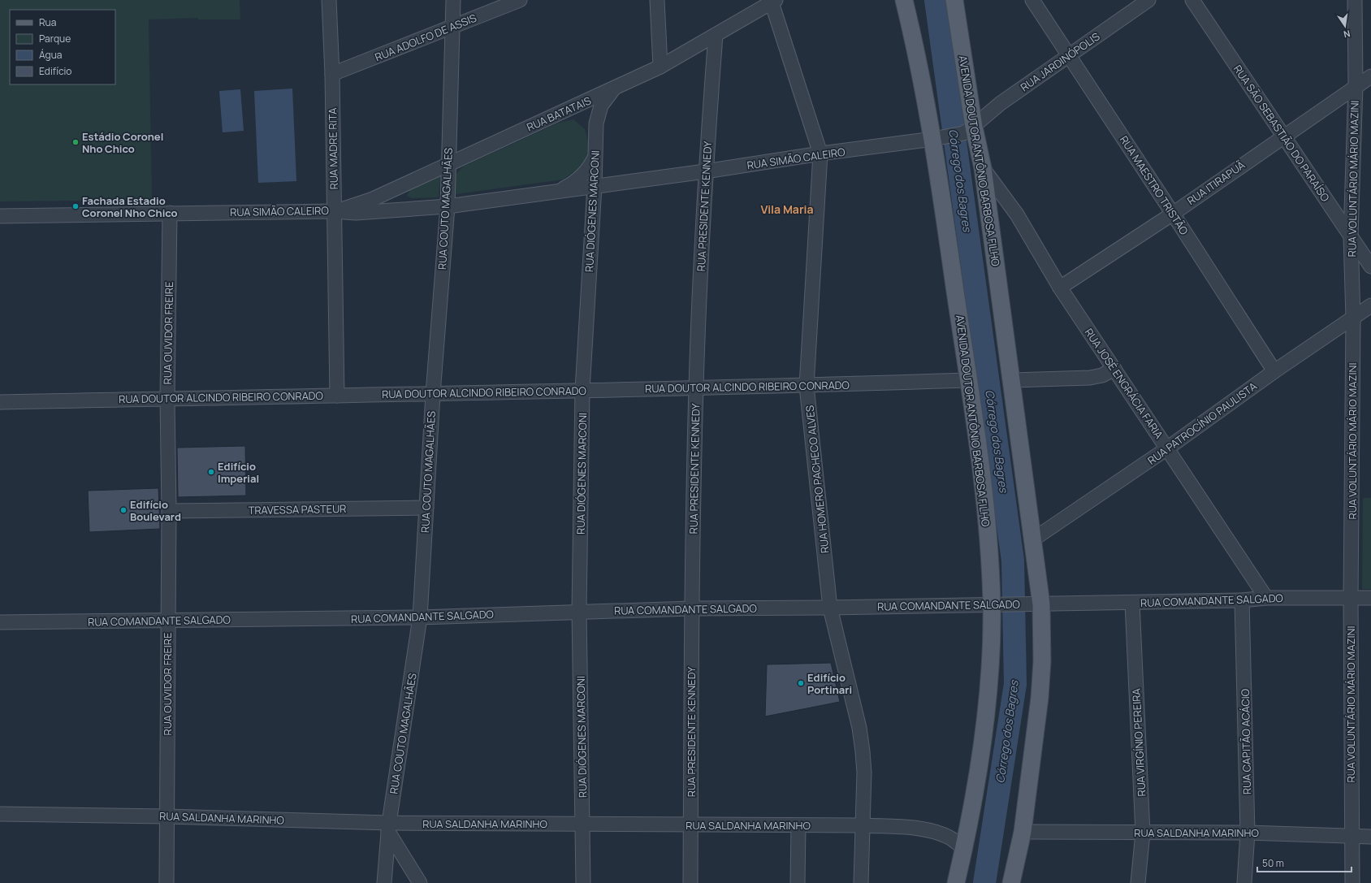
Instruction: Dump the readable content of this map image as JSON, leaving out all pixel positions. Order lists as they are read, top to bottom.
{
  "streets": {
    "main road": ["AVENIDA DOUTOR ANTÔNIO BARBOSA FILHO"],
    "street": [
      "RUA ADOLFO DE ASSIS",
      "RUA JARDINÓPOLIS",
      "RUA BATATAIS",
      "RUA SÃO SEBASTIÃO DO PARAÍSO",
      "RUA MADRE RITA",
      "RUA SIMÃO CALEIRO",
      "RUA VOLUNTÁRIO MÁRIO MAZINI",
      "RUA ITIRAPUÃ",
      "RUA MAESTRO TRISTÃO",
      "RUA PRESIDENTE KENNEDY",
      "RUA COUTO MAGALHÃES",
      "RUA DIÓGENES MARCONI",
      "RUA OUVIDOR FREIRE",
      "RUA JOSÉ ENGRÁCIA FARIA",
      "RUA DOUTOR ALCINDO RIBEIRO CONRADO",
      "RUA PATROCÍNIO PAULISTA",
      "RUA HOMERO PACHECO ALVES",
      "TRAVESSA PASTEUR",
      "RUA COMANDANTE SALGADO",
      "RUA CAPITÃO ACÁCIO",
      "RUA VIRGÍNIO PEREIRA",
      "RUA SALDANHA MARINHO"
    ]
  },
  "crossings": [
    ["RUA ADOLFO DE ASSIS", "RUA MADRE RITA"],
    ["RUA ADOLFO DE ASSIS", "RUA COUTO MAGALHÃES"],
    ["RUA JARDINÓPOLIS", "RUA SIMÃO CALEIRO"],
    ["RUA JARDINÓPOLIS", "AVENIDA DOUTOR ANTÔNIO BARBOSA FILHO"],
    ["RUA JARDINÓPOLIS", "RUA MAESTRO TRISTÃO"],
    ["RUA BATATAIS", "RUA MADRE RITA"],
    ["RUA BATATAIS", "RUA SIMÃO CALEIRO"],
    ["RUA BATATAIS", "RUA PRESIDENTE KENNEDY"],
    ["RUA BATATAIS", "RUA COUTO MAGALHÃES"],
    ["RUA BATATAIS", "RUA DIÓGENES MARCONI"],
    ["RUA BATATAIS", "RUA HOMERO PACHECO ALVES"],
    ["RUA SÃO SEBASTIÃO DO PARAÍSO", "RUA VOLUNTÁRIO MÁRIO MAZINI"],
    ["RUA SÃO SEBASTIÃO DO PARAÍSO", "RUA ITIRAPUÃ"],
    ["RUA MADRE RITA", "RUA SIMÃO CALEIRO"],
    ["RUA MADRE RITA", "RUA DOUTOR ALCINDO RIBEIRO CONRADO"],
    ["RUA SIMÃO CALEIRO", "AVENIDA DOUTOR ANTÔNIO BARBOSA FILHO"],
    ["RUA SIMÃO CALEIRO", "RUA PRESIDENTE KENNEDY"],
    ["RUA SIMÃO CALEIRO", "RUA COUTO MAGALHÃES"],
    ["RUA SIMÃO CALEIRO", "RUA DIÓGENES MARCONI"],
    ["RUA SIMÃO CALEIRO", "RUA OUVIDOR FREIRE"],
    ["RUA SIMÃO CALEIRO", "RUA HOMERO PACHECO ALVES"],
    ["AVENIDA DOUTOR ANTÔNIO BARBOSA FILHO", "RUA JOSÉ ENGRÁCIA FARIA"],
    ["AVENIDA DOUTOR ANTÔNIO BARBOSA FILHO", "RUA DOUTOR ALCINDO RIBEIRO CONRADO"],
    ["AVENIDA DOUTOR ANTÔNIO BARBOSA FILHO", "RUA PATROCÍNIO PAULISTA"],
    ["AVENIDA DOUTOR ANTÔNIO BARBOSA FILHO", "RUA COMANDANTE SALGADO"],
    ["AVENIDA DOUTOR ANTÔNIO BARBOSA FILHO", "RUA SALDANHA MARINHO"],
    ["RUA VOLUNTÁRIO MÁRIO MAZINI", "RUA ITIRAPUÃ"],
    ["RUA VOLUNTÁRIO MÁRIO MAZINI", "RUA PATROCÍNIO PAULISTA"],
    ["RUA VOLUNTÁRIO MÁRIO MAZINI", "RUA COMANDANTE SALGADO"],
    ["RUA VOLUNTÁRIO MÁRIO MAZINI", "RUA SALDANHA MARINHO"],
    ["RUA ITIRAPUÃ", "RUA MAESTRO TRISTÃO"],
    ["RUA ITIRAPUÃ", "RUA JOSÉ ENGRÁCIA FARIA"],
    ["RUA MAESTRO TRISTÃO", "RUA PATROCÍNIO PAULISTA"],
    ["RUA PRESIDENTE KENNEDY", "RUA DOUTOR ALCINDO RIBEIRO CONRADO"],
    ["RUA PRESIDENTE KENNEDY", "RUA COMANDANTE SALGADO"],
    ["RUA PRESIDENTE KENNEDY", "RUA SALDANHA MARINHO"],
    ["RUA COUTO MAGALHÃES", "RUA DOUTOR ALCINDO RIBEIRO CONRADO"],
    ["RUA COUTO MAGALHÃES", "TRAVESSA PASTEUR"],
    ["RUA COUTO MAGALHÃES", "RUA COMANDANTE SALGADO"],
    ["RUA COUTO MAGALHÃES", "RUA SALDANHA MARINHO"],
    ["RUA DIÓGENES MARCONI", "RUA DOUTOR ALCINDO RIBEIRO CONRADO"],
    ["RUA DIÓGENES MARCONI", "RUA COMANDANTE SALGADO"],
    ["RUA DIÓGENES MARCONI", "RUA SALDANHA MARINHO"],
    ["RUA OUVIDOR FREIRE", "RUA DOUTOR ALCINDO RIBEIRO CONRADO"],
    ["RUA OUVIDOR FREIRE", "TRAVESSA PASTEUR"],
    ["RUA OUVIDOR FREIRE", "RUA COMANDANTE SALGADO"],
    ["RUA OUVIDOR FREIRE", "RUA SALDANHA MARINHO"],
    ["RUA JOSÉ ENGRÁCIA FARIA", "RUA PATROCÍNIO PAULISTA"],
    ["RUA JOSÉ ENGRÁCIA FARIA", "RUA COMANDANTE SALGADO"],
    ["RUA DOUTOR ALCINDO RIBEIRO CONRADO", "RUA HOMERO PACHECO ALVES"],
    ["RUA HOMERO PACHECO ALVES", "RUA COMANDANTE SALGADO"],
    ["RUA HOMERO PACHECO ALVES", "RUA SALDANHA MARINHO"],
    ["RUA COMANDANTE SALGADO", "RUA CAPITÃO ACÁCIO"],
    ["RUA COMANDANTE SALGADO", "RUA VIRGÍNIO PEREIRA"],
    ["RUA CAPITÃO ACÁCIO", "RUA SALDANHA MARINHO"],
    ["RUA VIRGÍNIO PEREIRA", "RUA SALDANHA MARINHO"]
  ],
  "districts": ["Vila Maria"],
  "water": ["Córrego dos Bagres"],
  "places": [
    "Estádio Coronel Nho Chico",
    "Fachada Estadio Coronel Nho Chico",
    "Edifício Imperial",
    "Edifício Boulevard",
    "Edifício Portinari"
  ],
  "legend": [
    "Rua",
    "Parque",
    "Água",
    "Edifício"
  ],
  "scale_bar": "50 m",
  "north": "bottom"
}
